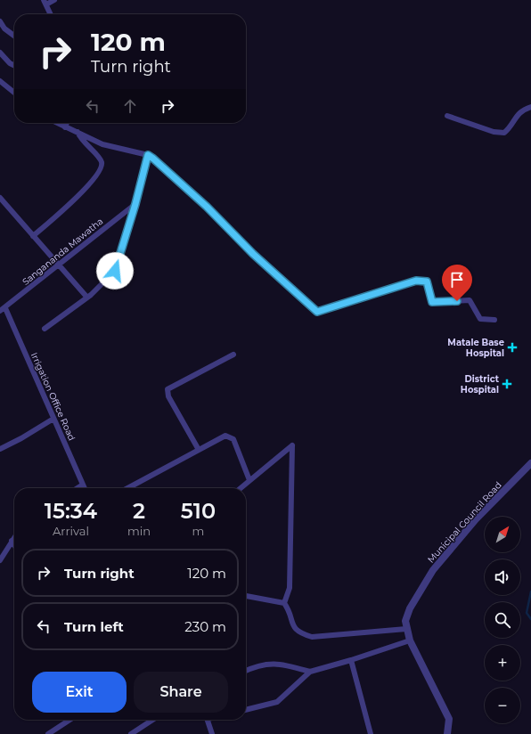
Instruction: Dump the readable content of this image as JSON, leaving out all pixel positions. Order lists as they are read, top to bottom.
{
  "streets": {
    "street": ["Sangananda Mawatha", "Irrigation Office Road", "Municipal Council Road"]
  },
  "crossings": [
    ["Sangananda Mawatha", "Irrigation Office Road"]
  ],
  "places": {
    "health": ["Matale Base Hospital", "District Hospital"]
  },
  "north": "top right",
  "page": {
    "turn": ["120 m", "Turn right"],
    "eta": [
      "15:34",
      "Arrival",
      "2",
      "min",
      "510",
      "m"
    ],
    "map_buttons": ["+", "−"],
    "list": [
      {
        "name": "Turn right",
        "value": "120 m"
      },
      {
        "name": "Turn left",
        "value": "230 m"
      }
    ],
    "buttons": ["Exit", "Share"]
  }
}
